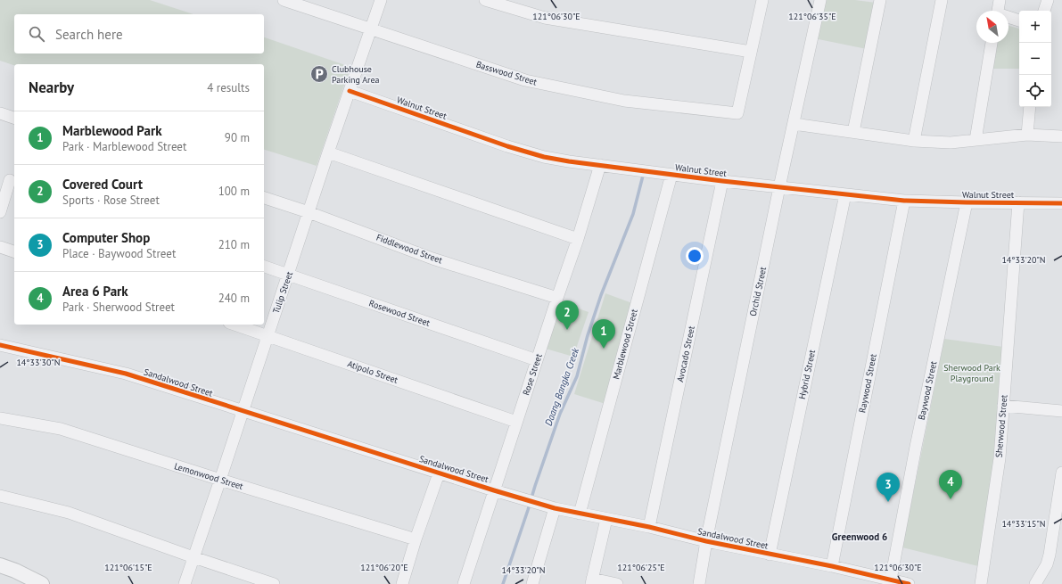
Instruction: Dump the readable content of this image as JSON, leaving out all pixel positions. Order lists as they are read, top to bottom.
{
  "streets": {
    "street": [
      "Basswood Street",
      "Walnut Street",
      "Fiddlewood Street",
      "Orchid Street",
      "Tulip Street",
      "Rosewood Street",
      "Marblewood Street",
      "Avocado Street",
      "Atipolo Street",
      "Rose Street",
      "Hybrid Street",
      "Sandalwood Street",
      "Raywood Street",
      "Baywood Street",
      "Sherwood Street",
      "Lemonwood Street"
    ]
  },
  "crossings": [
    ["Basswood Street", "Tulip Street"],
    ["Walnut Street", "Orchid Street"],
    ["Walnut Street", "Tulip Street"],
    ["Walnut Street", "Marblewood Street"],
    ["Walnut Street", "Avocado Street"],
    ["Walnut Street", "Rose Street"],
    ["Walnut Street", "Hybrid Street"],
    ["Walnut Street", "Raywood Street"],
    ["Walnut Street", "Baywood Street"],
    ["Walnut Street", "Sherwood Street"],
    ["Fiddlewood Street", "Tulip Street"],
    ["Fiddlewood Street", "Rose Street"],
    ["Orchid Street", "Sandalwood Street"],
    ["Tulip Street", "Rosewood Street"],
    ["Tulip Street", "Atipolo Street"],
    ["Tulip Street", "Sandalwood Street"],
    ["Tulip Street", "Lemonwood Street"],
    ["Rosewood Street", "Rose Street"],
    ["Marblewood Street", "Sandalwood Street"],
    ["Avocado Street", "Sandalwood Street"],
    ["Atipolo Street", "Rose Street"],
    ["Rose Street", "Sandalwood Street"],
    ["Hybrid Street", "Sandalwood Street"],
    ["Sandalwood Street", "Raywood Street"],
    ["Sandalwood Street", "Baywood Street"]
  ],
  "districts": ["Greenwood 6"],
  "water": ["Daang Bangka Creek"],
  "parks": ["Sherwood Park Playground"],
  "places": {
    "parking": ["Clubhouse Parking Area"]
  },
  "north": "top left",
  "page": {
    "map_buttons": ["+", "−"],
    "search": "Search here",
    "heading": ["Nearby", "4 results"],
    "list": [
      {
        "mark": "1",
        "name": "Marblewood Park",
        "note": "Park · Marblewood Street",
        "value": "90 m"
      },
      {
        "mark": "2",
        "name": "Covered Court",
        "note": "Sports · Rose Street",
        "value": "100 m"
      },
      {
        "mark": "3",
        "name": "Computer Shop",
        "note": "Place · Baywood Street",
        "value": "210 m"
      },
      {
        "mark": "4",
        "name": "Area 6 Park",
        "note": "Park · Sherwood Street",
        "value": "240 m"
      }
    ],
    "pins": [
      "2",
      "1",
      "4",
      "3"
    ]
  },
  "coordinates": [
    "121°06'30\"E",
    "121°06'35\"E",
    "14°33'20\"N",
    "14°33'30\"N",
    "14°33'15\"N",
    "121°06'15\"E",
    "121°06'20\"E",
    "121°06'25\"E"
  ]
}
